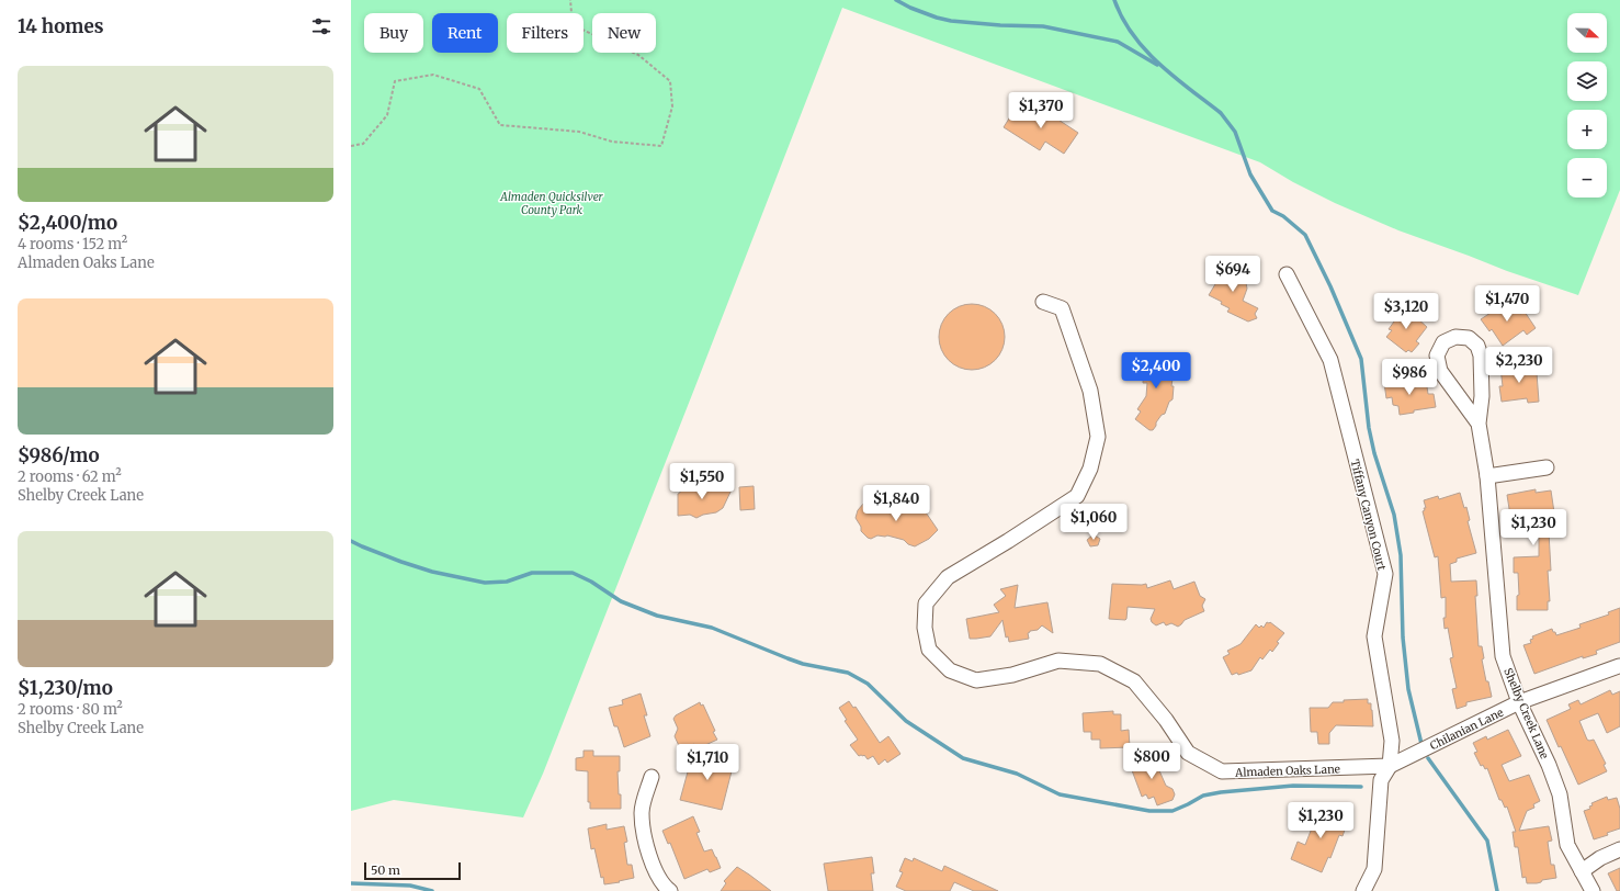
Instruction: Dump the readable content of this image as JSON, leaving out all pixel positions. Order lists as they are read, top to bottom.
{
  "streets": {
    "street": [
      "Tiffany Canyon Court",
      "Shelby Creek Lane",
      "Chilanian Lane",
      "Almaden Oaks Lane"
    ]
  },
  "crossings": [
    ["Tiffany Canyon Court", "Chilanian Lane"],
    ["Tiffany Canyon Court", "Almaden Oaks Lane"],
    ["Shelby Creek Lane", "Chilanian Lane"],
    ["Chilanian Lane", "Almaden Oaks Lane"]
  ],
  "parks": ["Almaden Quicksilver County Park"],
  "scale_bar": "50 m",
  "north": "right",
  "page": {
    "heading": "14 homes",
    "map_buttons": ["+", "−"],
    "chip": [
      "Buy",
      "Rent",
      "Filters",
      "New"
    ],
    "list": [
      {
        "name": "$2,400/mo",
        "note": "4 rooms · 152 m² · Almaden Oaks Lane"
      },
      {
        "name": "$986/mo",
        "note": "2 rooms · 62 m² · Shelby Creek Lane"
      },
      {
        "name": "$1,230/mo",
        "note": "2 rooms · 80 m² · Shelby Creek Lane"
      }
    ],
    "price": [
      "$1,370",
      "$694",
      "$1,470",
      "$3,120",
      "$2,230",
      "$2,400",
      "$986",
      "$1,550",
      "$1,840",
      "$1,060",
      "$1,230",
      "$800",
      "$1,710",
      "$1,230"
    ],
    "scale": "50 m"
  }
}
